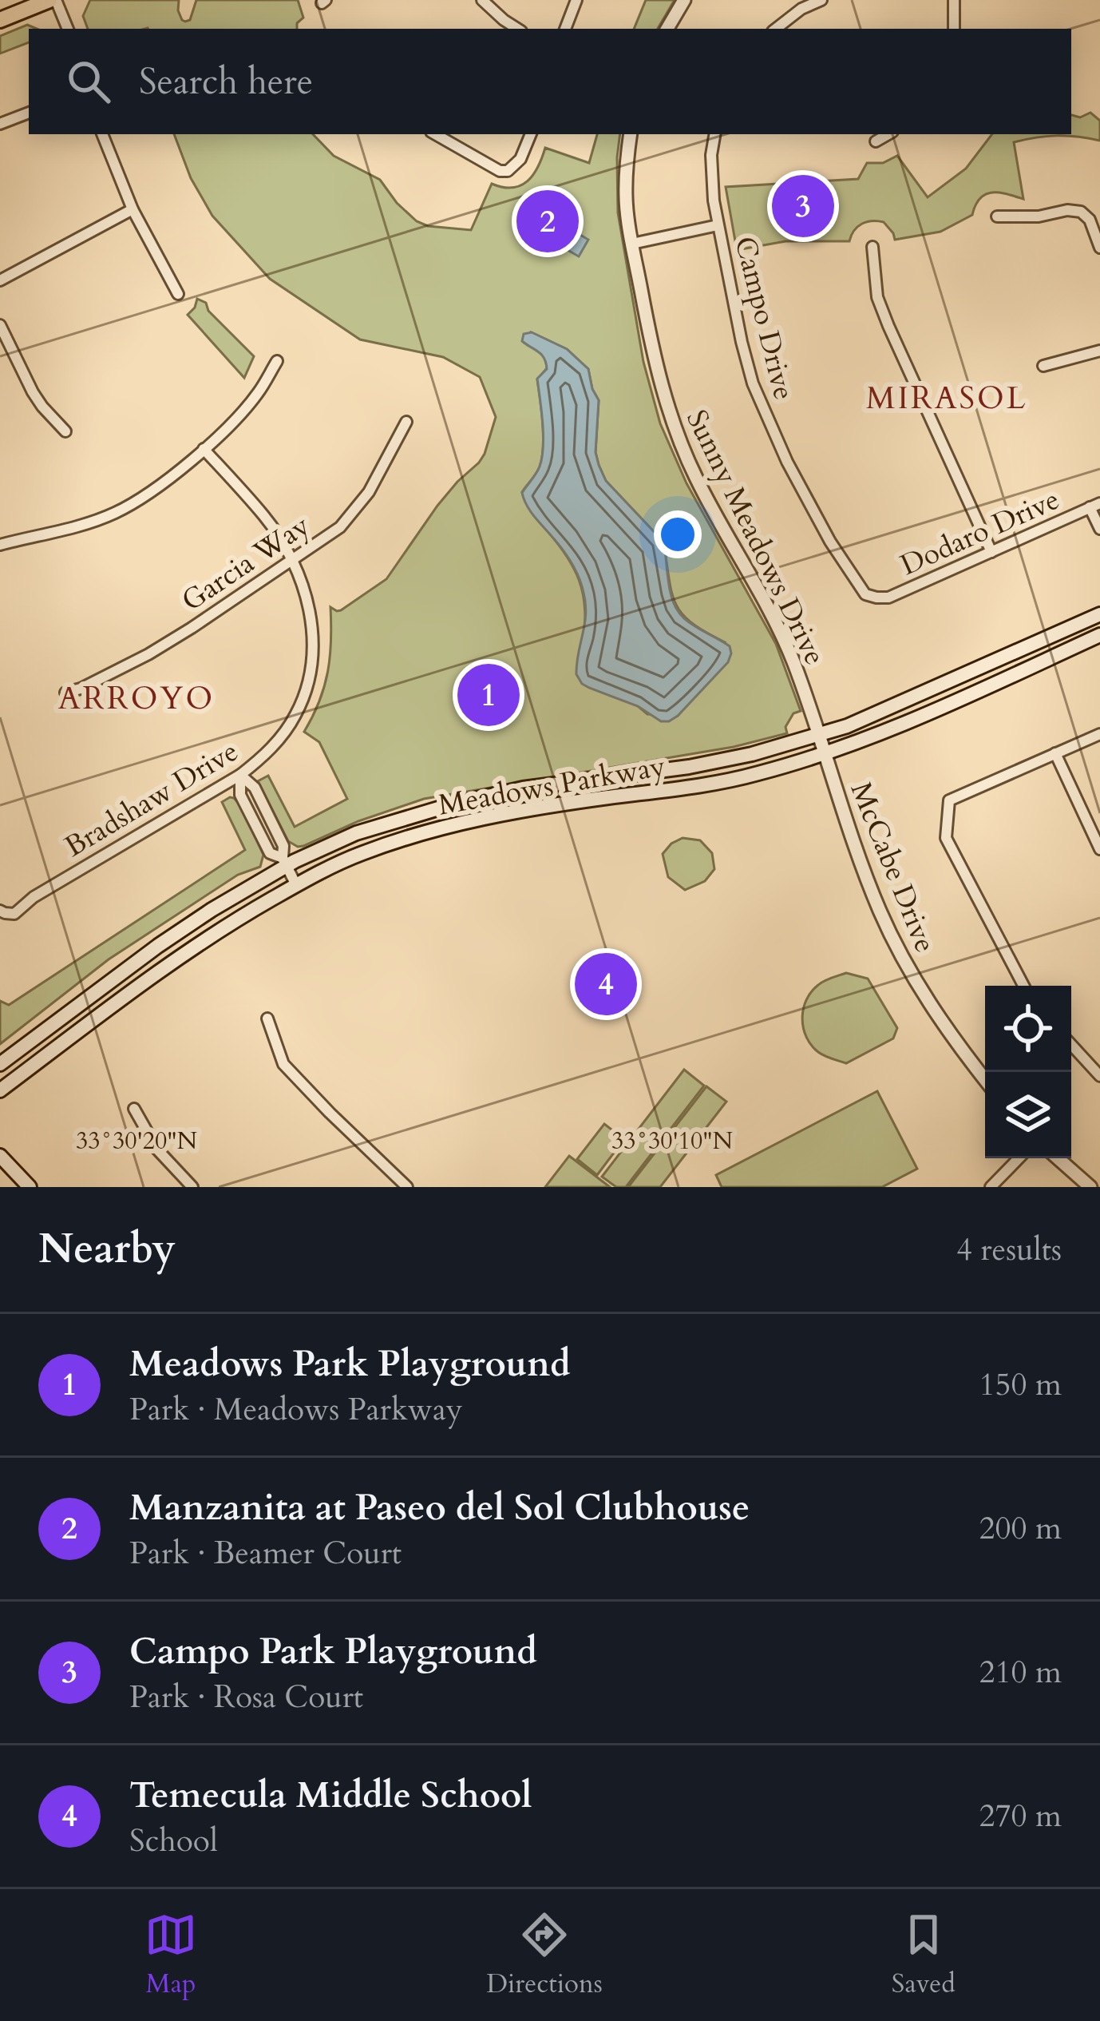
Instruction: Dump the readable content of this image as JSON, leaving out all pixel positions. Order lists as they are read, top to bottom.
{
  "streets": {
    "main road": ["Meadows Parkway"],
    "street": [
      "Campo Drive",
      "Dodaro Drive",
      "Sunny Meadows Drive",
      "Garcia Way",
      "Bradshaw Drive",
      "McCabe Drive"
    ]
  },
  "crossings": [
    ["Campo Drive", "Dodaro Drive"],
    ["Sunny Meadows Drive", "Meadows Parkway"],
    ["Sunny Meadows Drive", "McCabe Drive"],
    ["Garcia Way", "Bradshaw Drive"],
    ["Meadows Parkway", "McCabe Drive"]
  ],
  "districts": ["MIRASOL", "ARROYO"],
  "page": {
    "search": "Search here",
    "pins": [
      "3",
      "2",
      "1",
      "4"
    ],
    "heading": ["Nearby", "4 results"],
    "list": [
      {
        "mark": "1",
        "name": "Meadows Park Playground",
        "note": "Park · Meadows Parkway",
        "value": "150 m"
      },
      {
        "mark": "2",
        "name": "Manzanita at Paseo del Sol Clubhouse",
        "note": "Park · Beamer Court",
        "value": "200 m"
      },
      {
        "mark": "3",
        "name": "Campo Park Playground",
        "note": "Park · Rosa Court",
        "value": "210 m"
      },
      {
        "mark": "4",
        "name": "Temecula Middle School",
        "note": "School",
        "value": "270 m"
      }
    ],
    "nav": ["Map", "Directions", "Saved"]
  },
  "coordinates": ["33°30'20\"N", "33°30'10\"N"]
}
